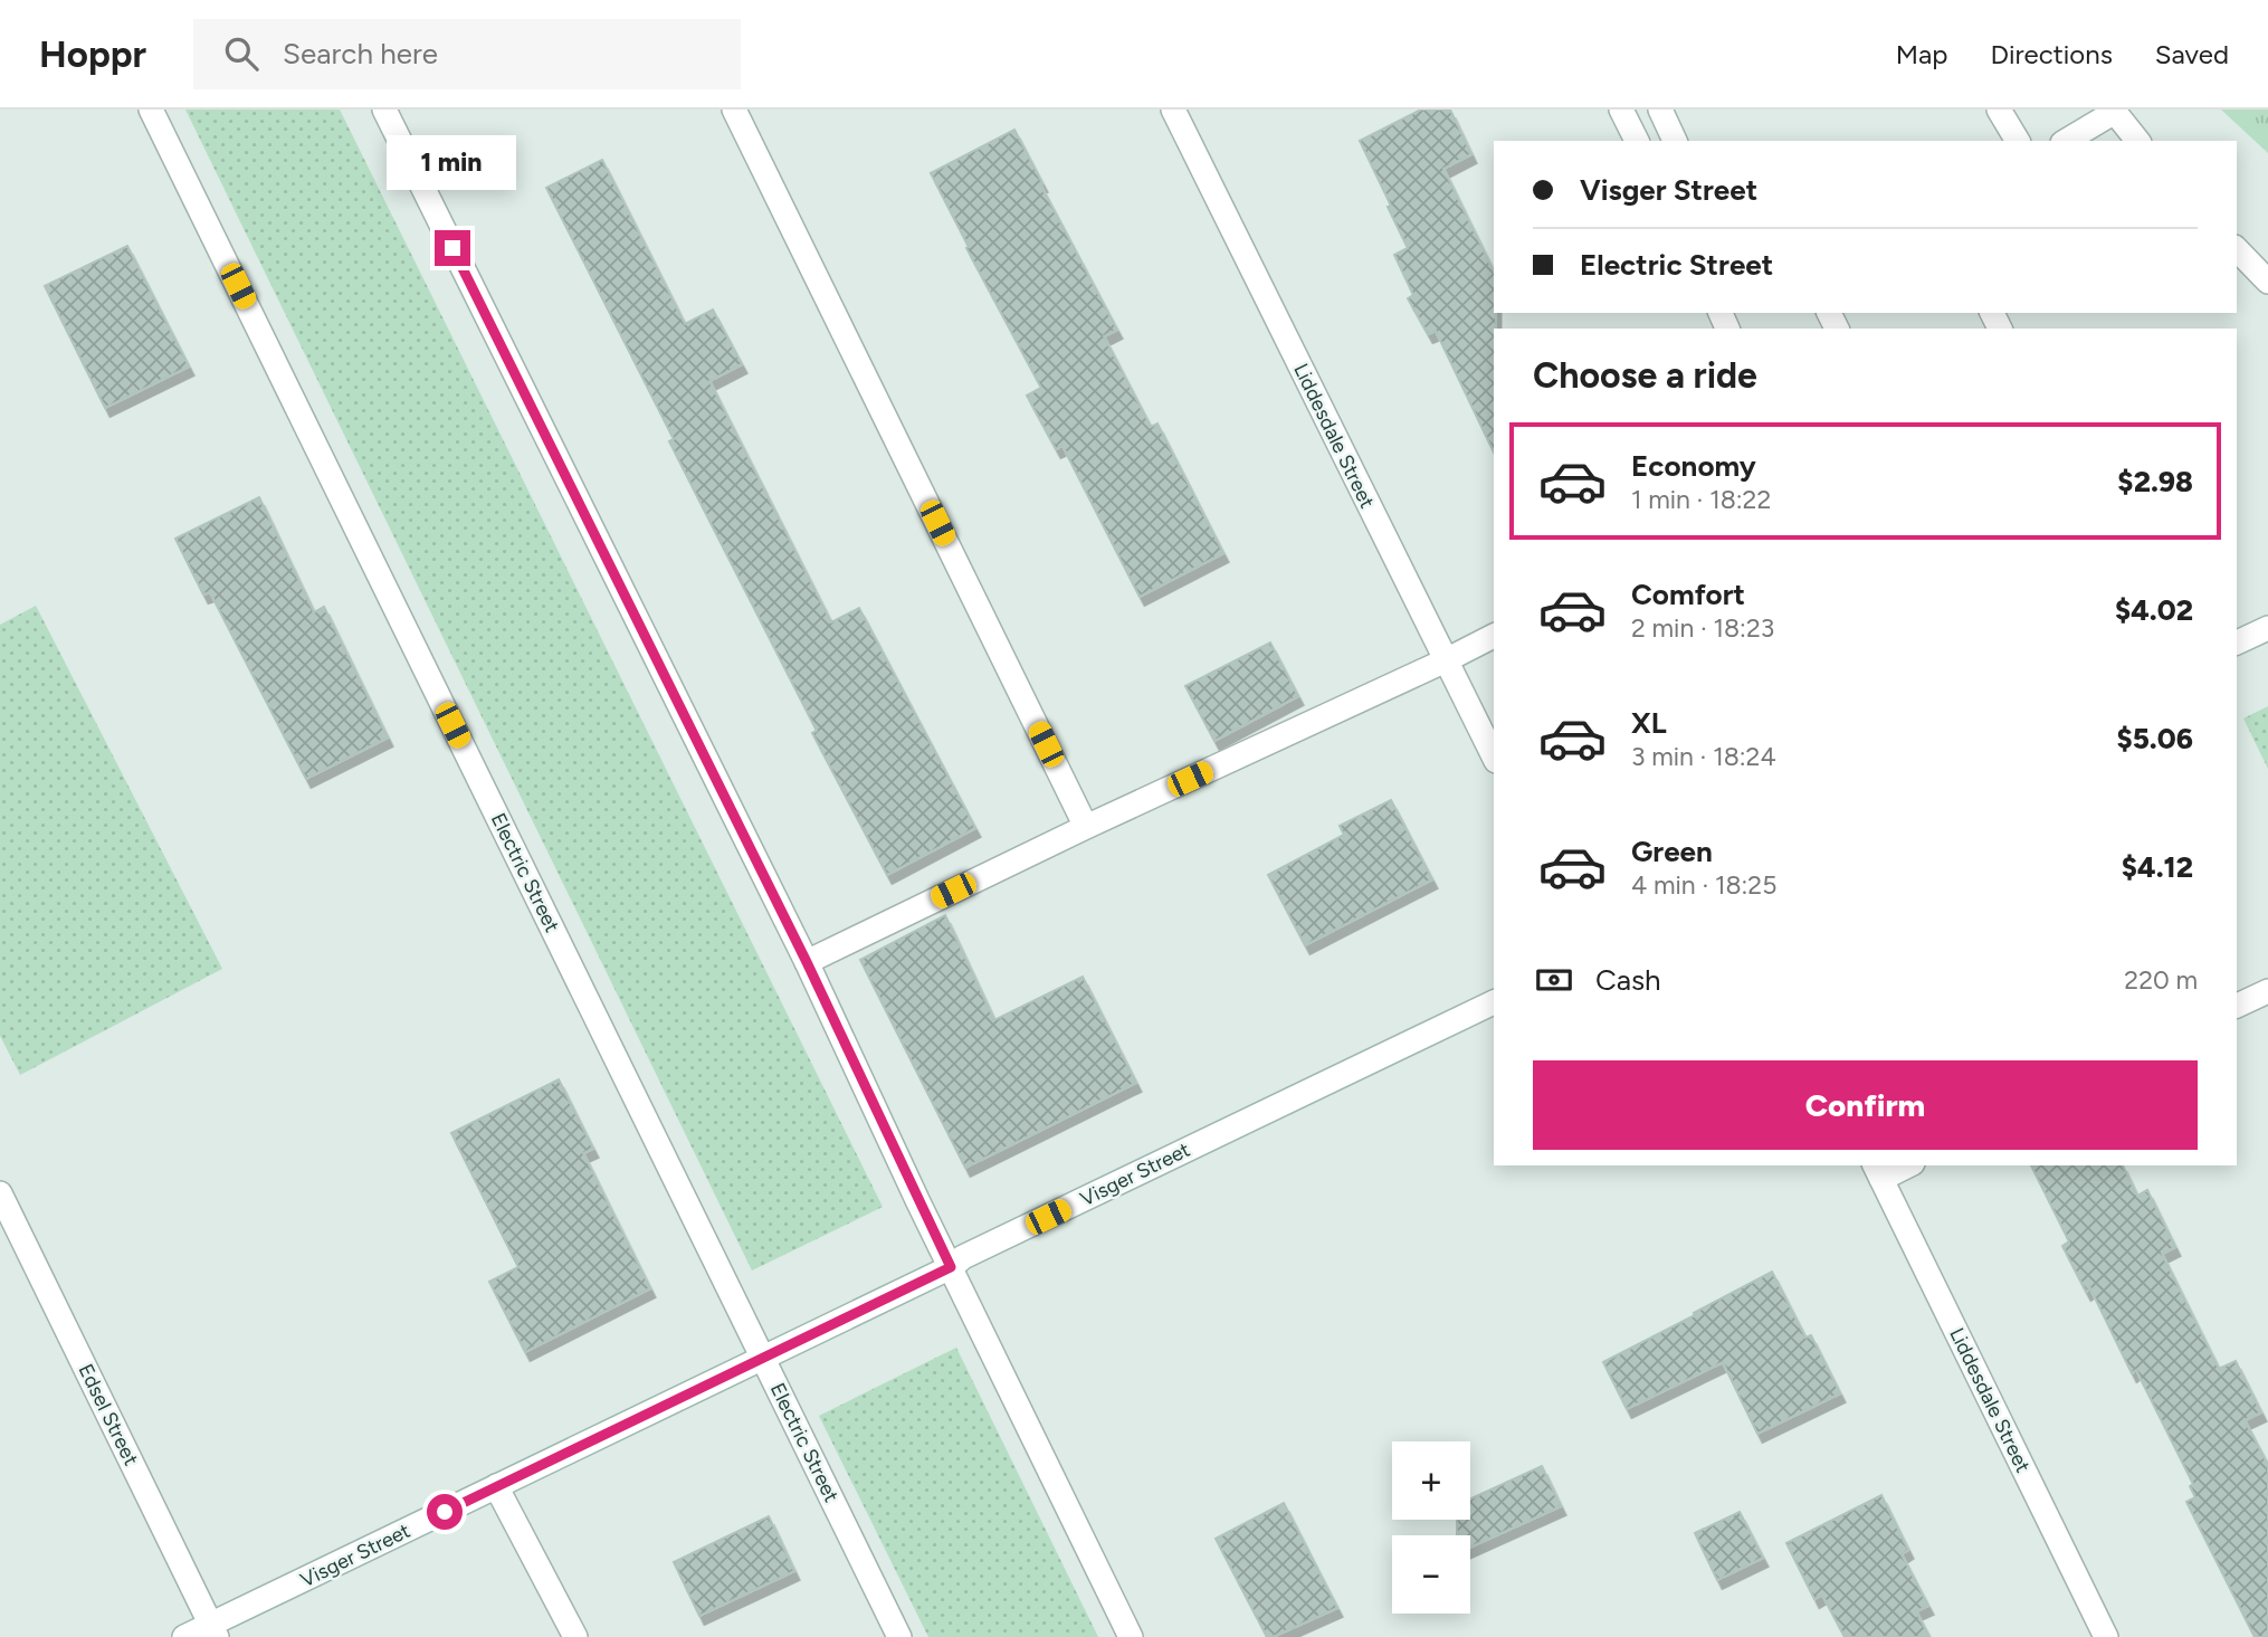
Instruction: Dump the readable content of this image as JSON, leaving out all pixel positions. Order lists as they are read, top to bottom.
{
  "streets": {
    "street": [
      "Liddesdale Street",
      "Electric Street",
      "Visger Street",
      "Edsel Street"
    ]
  },
  "crossings": [
    ["Electric Street", "Visger Street"],
    ["Visger Street", "Edsel Street"]
  ],
  "page": {
    "header": "Hoppr",
    "search": "Search here",
    "nav": ["Map", "Directions", "Saved"],
    "bubble": "1 min",
    "banner": ["Visger Street", "Electric Street"],
    "heading": "Choose a ride",
    "list": [
      {
        "name": "Economy",
        "note": "1 min · 18:22",
        "value": "$2.98"
      },
      {
        "name": "Comfort",
        "note": "2 min · 18:23",
        "value": "$4.02"
      },
      {
        "name": "XL",
        "note": "3 min · 18:24",
        "value": "$5.06"
      },
      {
        "name": "Green",
        "note": "4 min · 18:25",
        "value": "$4.12"
      }
    ],
    "pay": ["Cash", "220 m"],
    "buttons": "Confirm",
    "map_buttons": ["+", "−"]
  }
}
